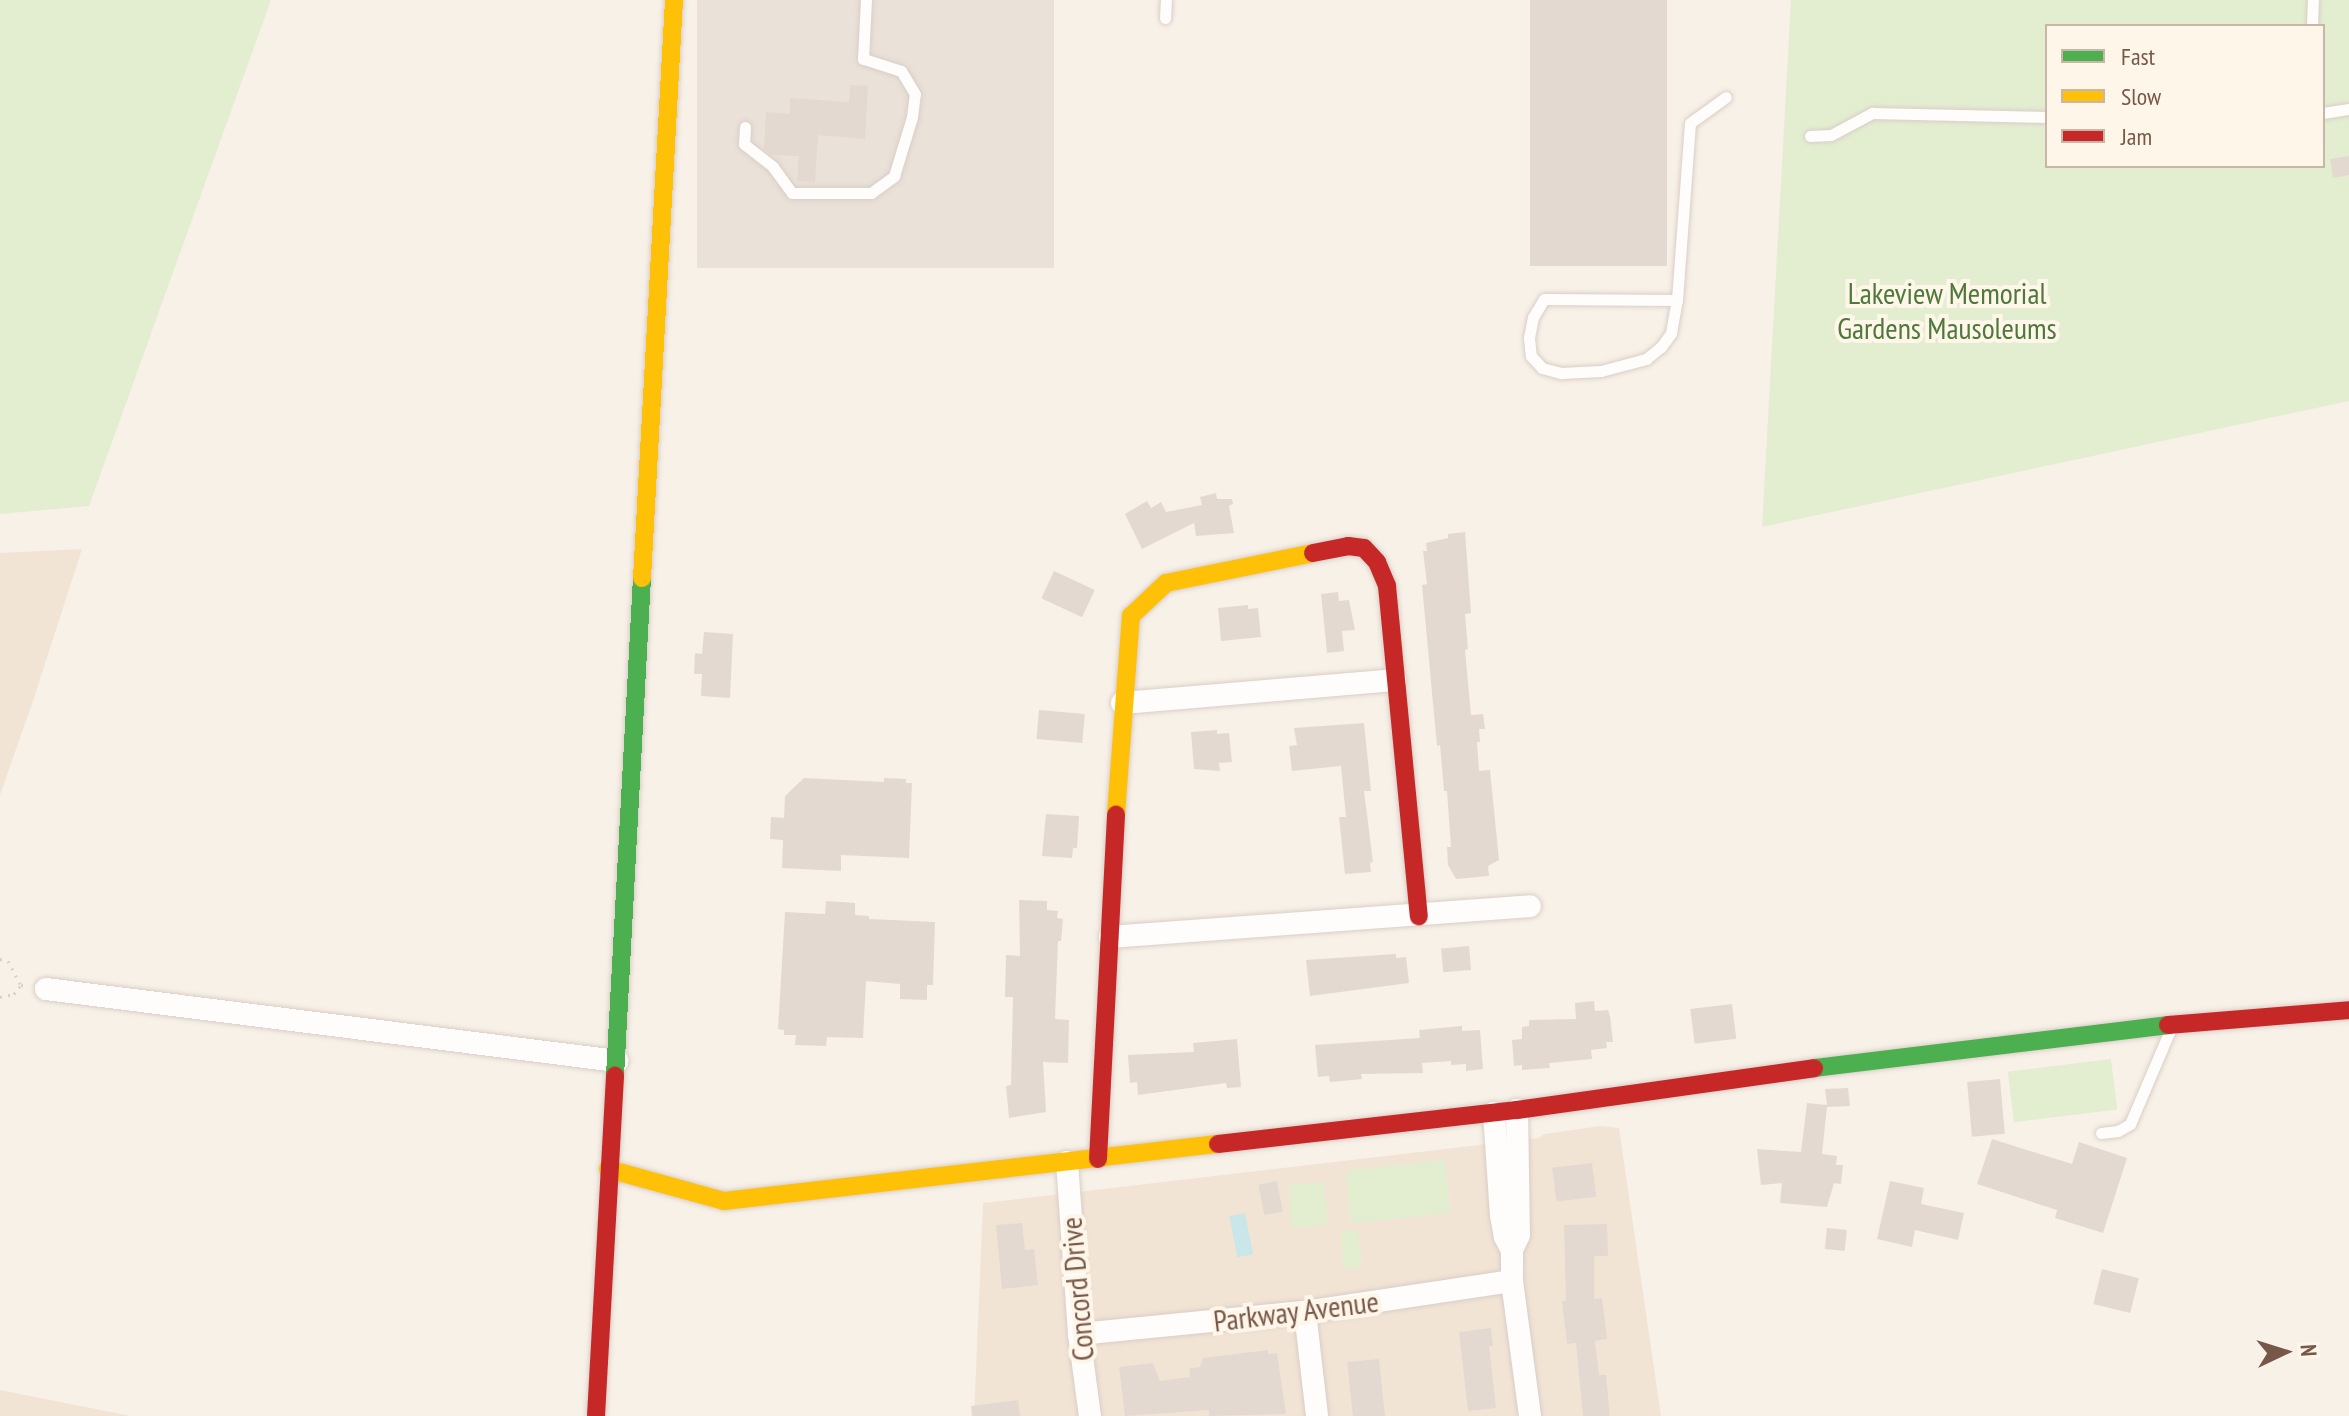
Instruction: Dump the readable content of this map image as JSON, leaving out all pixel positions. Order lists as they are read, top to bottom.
{
  "streets": {
    "street": ["Concord Drive", "Parkway Avenue"]
  },
  "crossings": [
    ["Concord Drive", "Parkway Avenue"]
  ],
  "parks": ["Lakeview Memorial Gardens Mausoleums"],
  "legend": ["Fast", "Slow", "Jam"],
  "north": "right"
}
